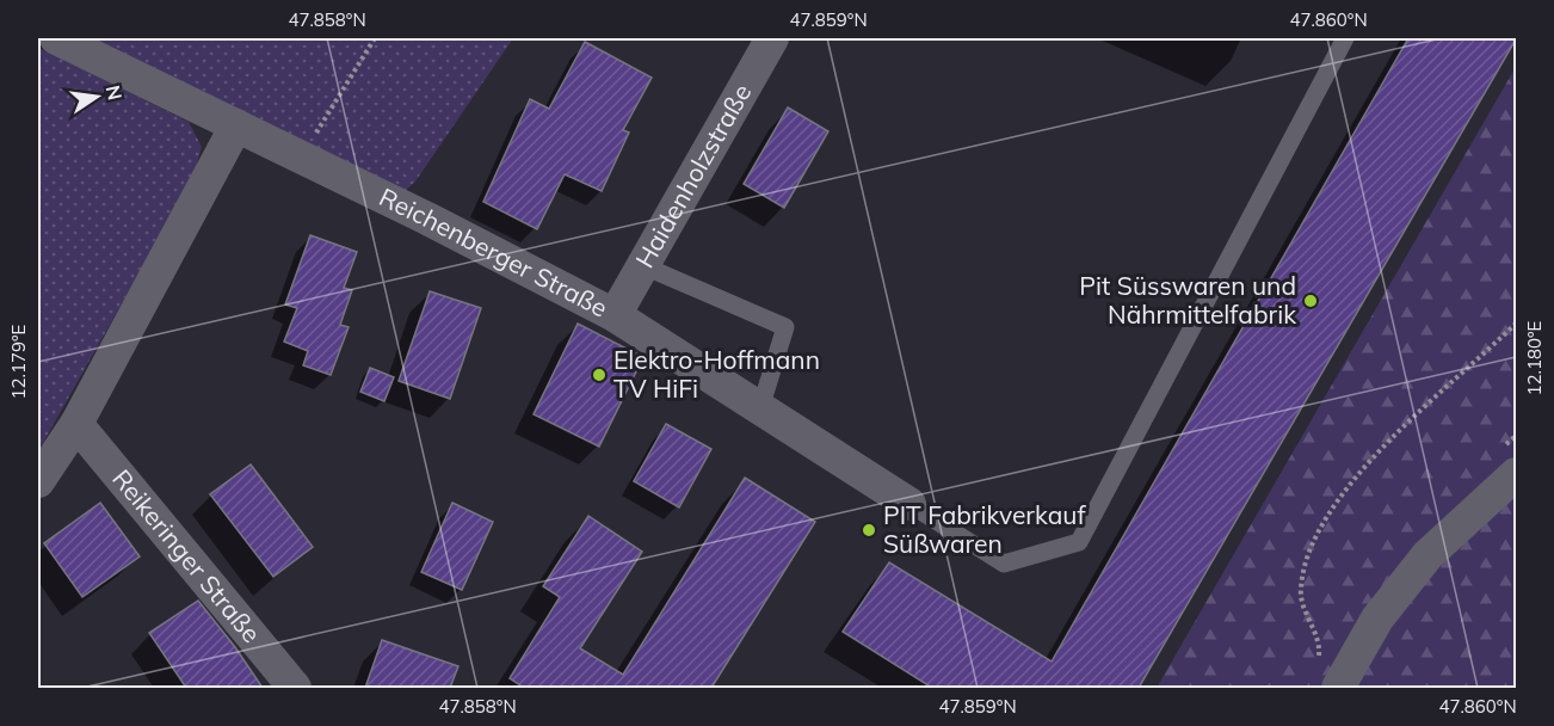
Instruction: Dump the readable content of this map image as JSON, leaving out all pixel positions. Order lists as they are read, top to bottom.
{
  "streets": {
    "street": ["Haidenholzstraße", "Reichenberger Straße", "Reikeringer Straße"]
  },
  "crossings": [
    ["Haidenholzstraße", "Reichenberger Straße"]
  ],
  "places": ["Pit Süsswaren und Nährmittelfabrik", "Elektro-Hoffmann TV HiFi", "PIT Fabrikverkauf Süßwaren"],
  "north": "right",
  "coordinates": [
    "47.858°N",
    "47.859°N",
    "47.860°N",
    "12.180°E",
    "12.179°E"
  ]
}
